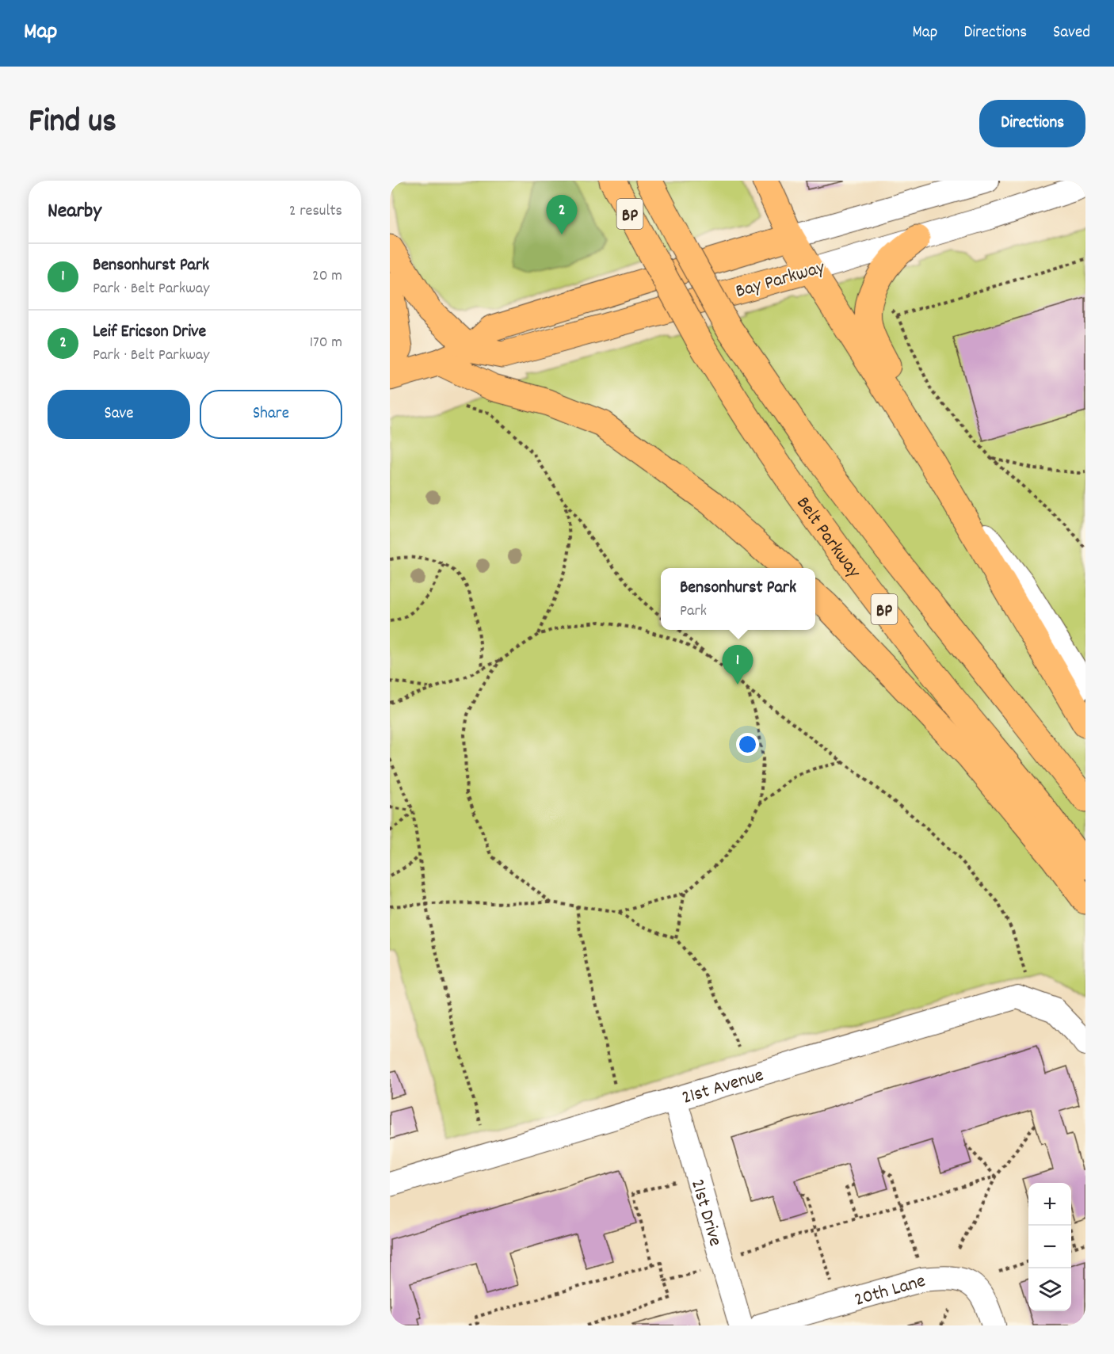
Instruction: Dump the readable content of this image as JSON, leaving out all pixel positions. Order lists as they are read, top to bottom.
{
  "streets": {
    "main road": ["BP", "Bay Parkway", "Belt Parkway"],
    "street": ["21st Avenue", "21st Drive", "20th Lane"]
  },
  "crossings": [
    ["21st Avenue", "21st Drive"]
  ],
  "page": {
    "header": "Map",
    "nav": ["Map", "Directions", "Saved"],
    "title": "Find us",
    "buttons": [
      "Directions",
      ["Save", "Share"]
    ],
    "heading": ["Nearby", "2 results"],
    "pins": ["2", "1"],
    "list": [
      {
        "mark": "1",
        "name": "Bensonhurst Park",
        "note": "Park · Belt Parkway",
        "value": "20 m"
      },
      {
        "mark": "2",
        "name": "Leif Ericson Drive",
        "note": "Park · Belt Parkway",
        "value": "170 m"
      }
    ],
    "popup": ["Bensonhurst Park", "Park"],
    "map_buttons": ["+", "−"]
  }
}
